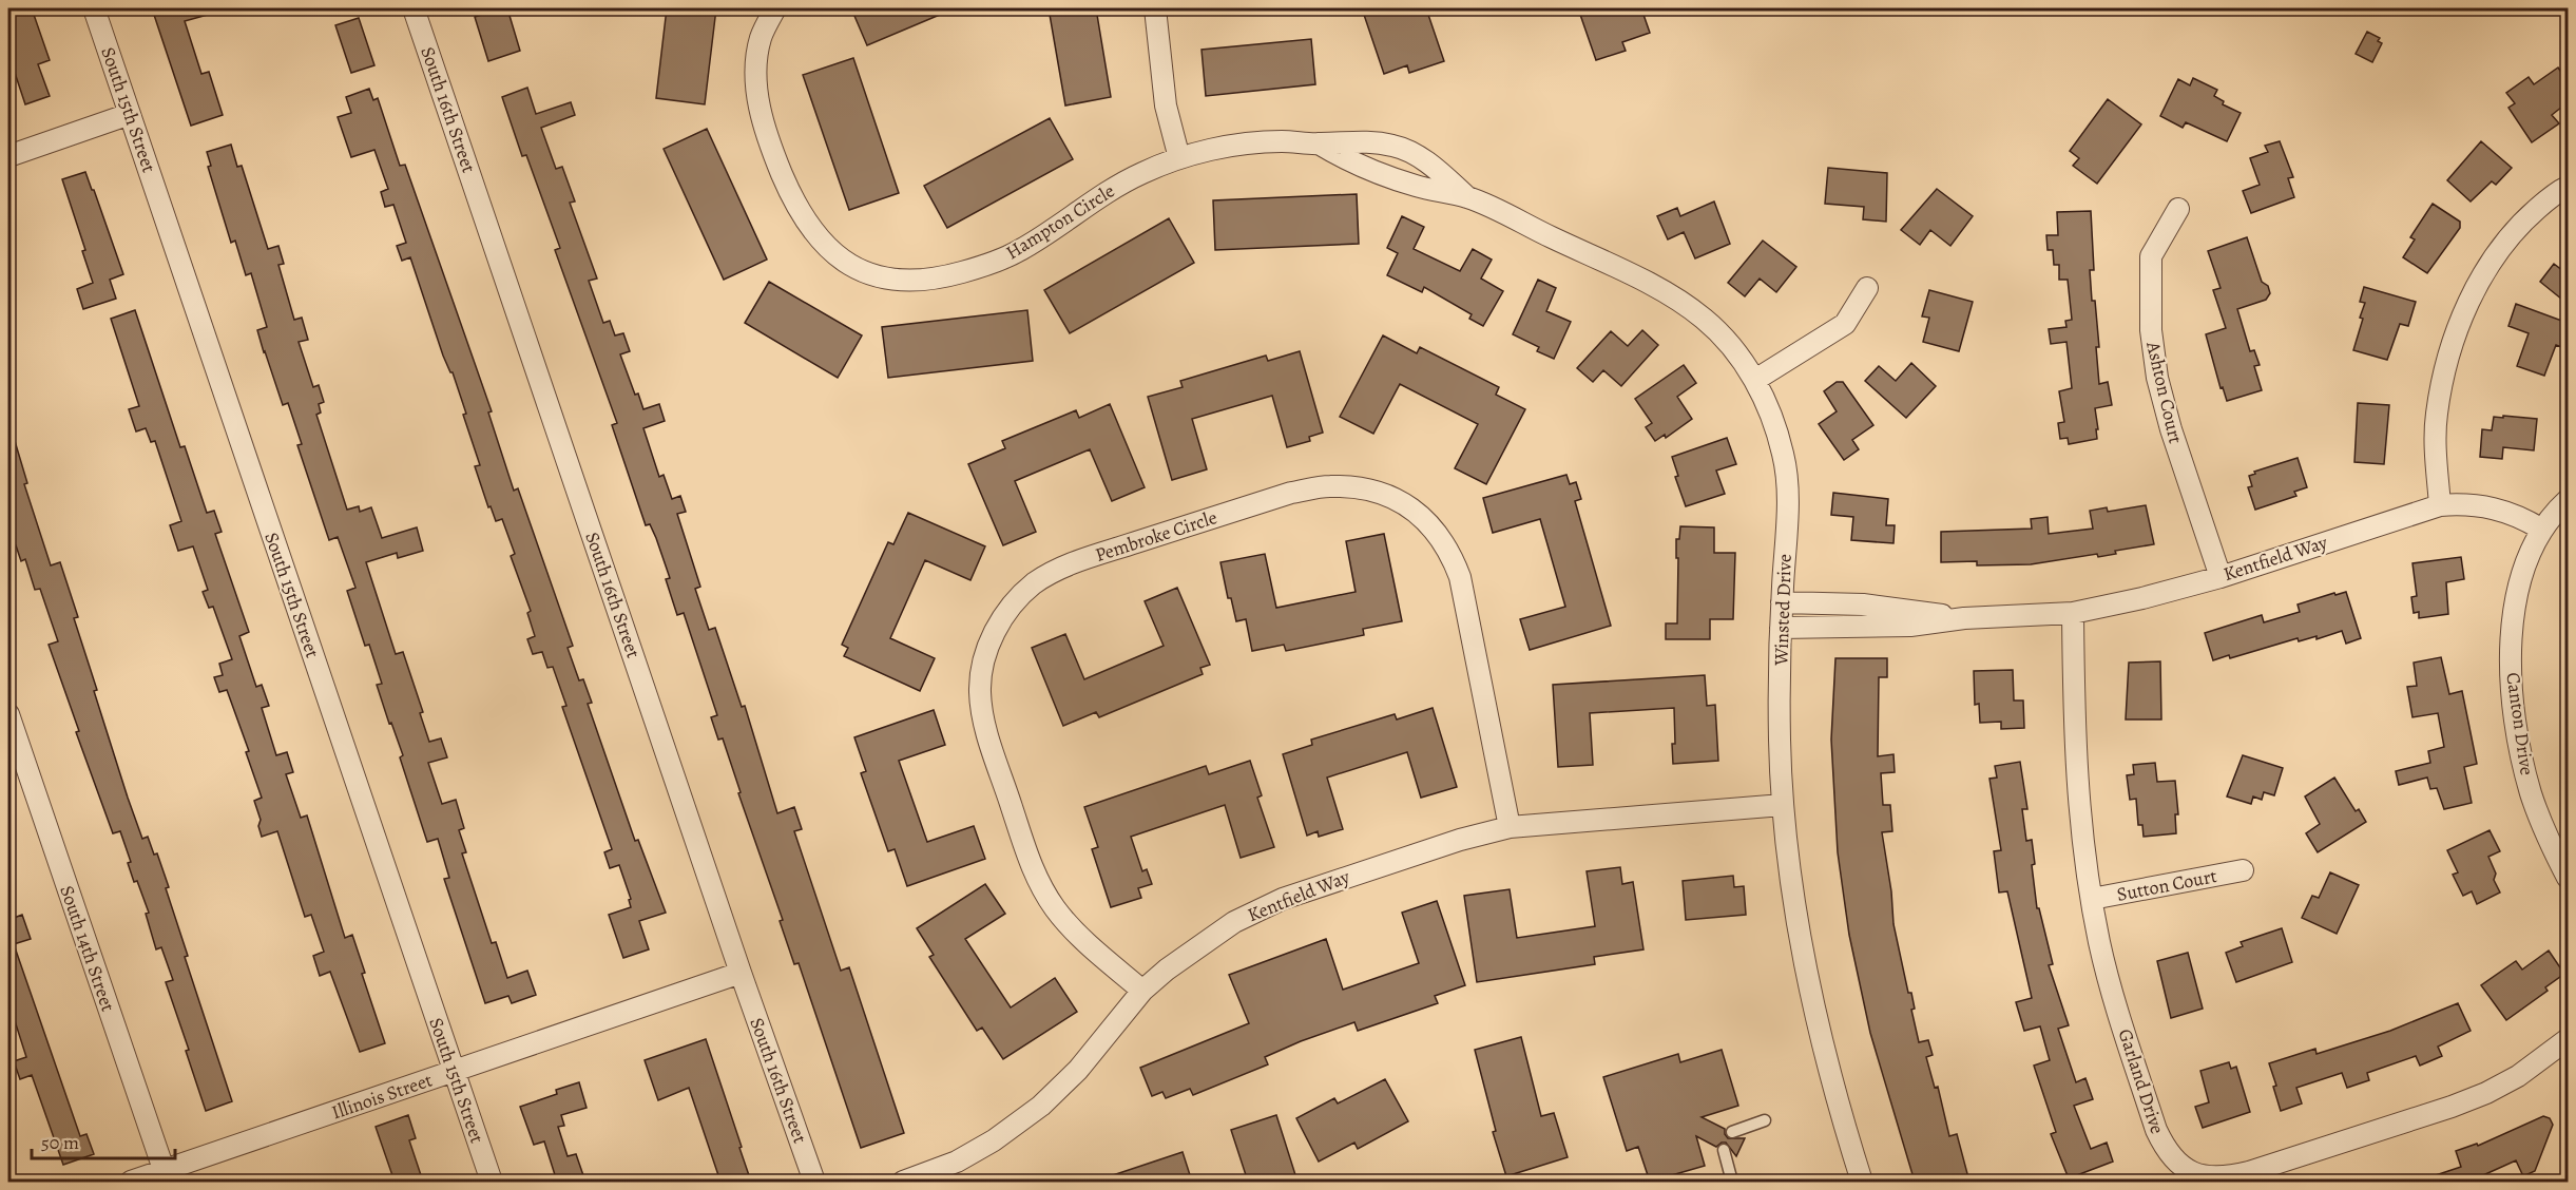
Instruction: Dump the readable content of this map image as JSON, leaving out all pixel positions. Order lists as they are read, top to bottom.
{
  "streets": {
    "street": [
      "South 15th Street",
      "South 16th Street",
      "Hampton Circle",
      "Ashton Court",
      "Pembroke Circle",
      "Kentfield Way",
      "Winsted Drive",
      "Canton Drive",
      "Sutton Court",
      "South 14th Street",
      "Garland Drive",
      "Illinois Street"
    ]
  },
  "crossings": [
    ["South 15th Street", "Illinois Street"],
    ["South 16th Street", "Illinois Street"],
    ["Hampton Circle", "Winsted Drive"],
    ["Ashton Court", "Kentfield Way"],
    ["Pembroke Circle", "Kentfield Way"],
    ["Kentfield Way", "Winsted Drive"],
    ["Kentfield Way", "Canton Drive"],
    ["Kentfield Way", "Garland Drive"],
    ["Sutton Court", "Garland Drive"],
    ["South 14th Street", "Illinois Street"]
  ],
  "scale_bar": "50 m"
}
